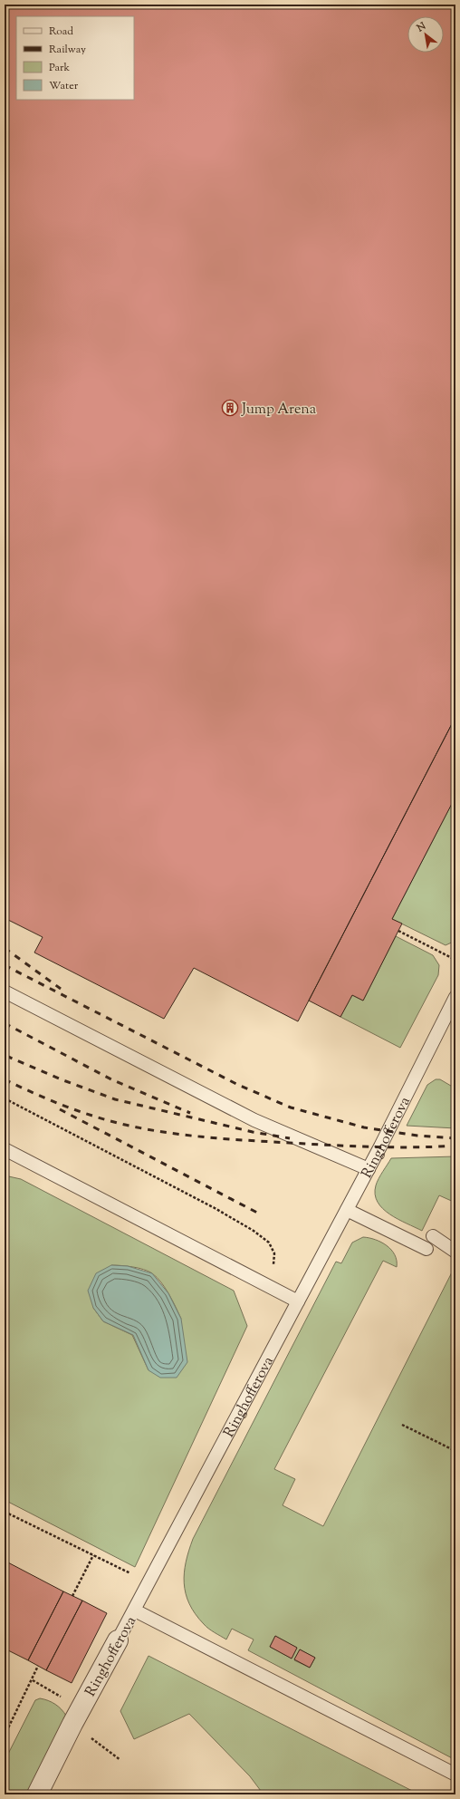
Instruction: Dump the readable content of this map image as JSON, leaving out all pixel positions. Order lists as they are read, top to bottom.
{
  "streets": {
    "street": ["Ringhofferova"]
  },
  "places": {
    "building": ["Jump Arena"]
  },
  "legend": [
    "Road",
    "Railway",
    "Park",
    "Water"
  ],
  "north": "top left"
}
